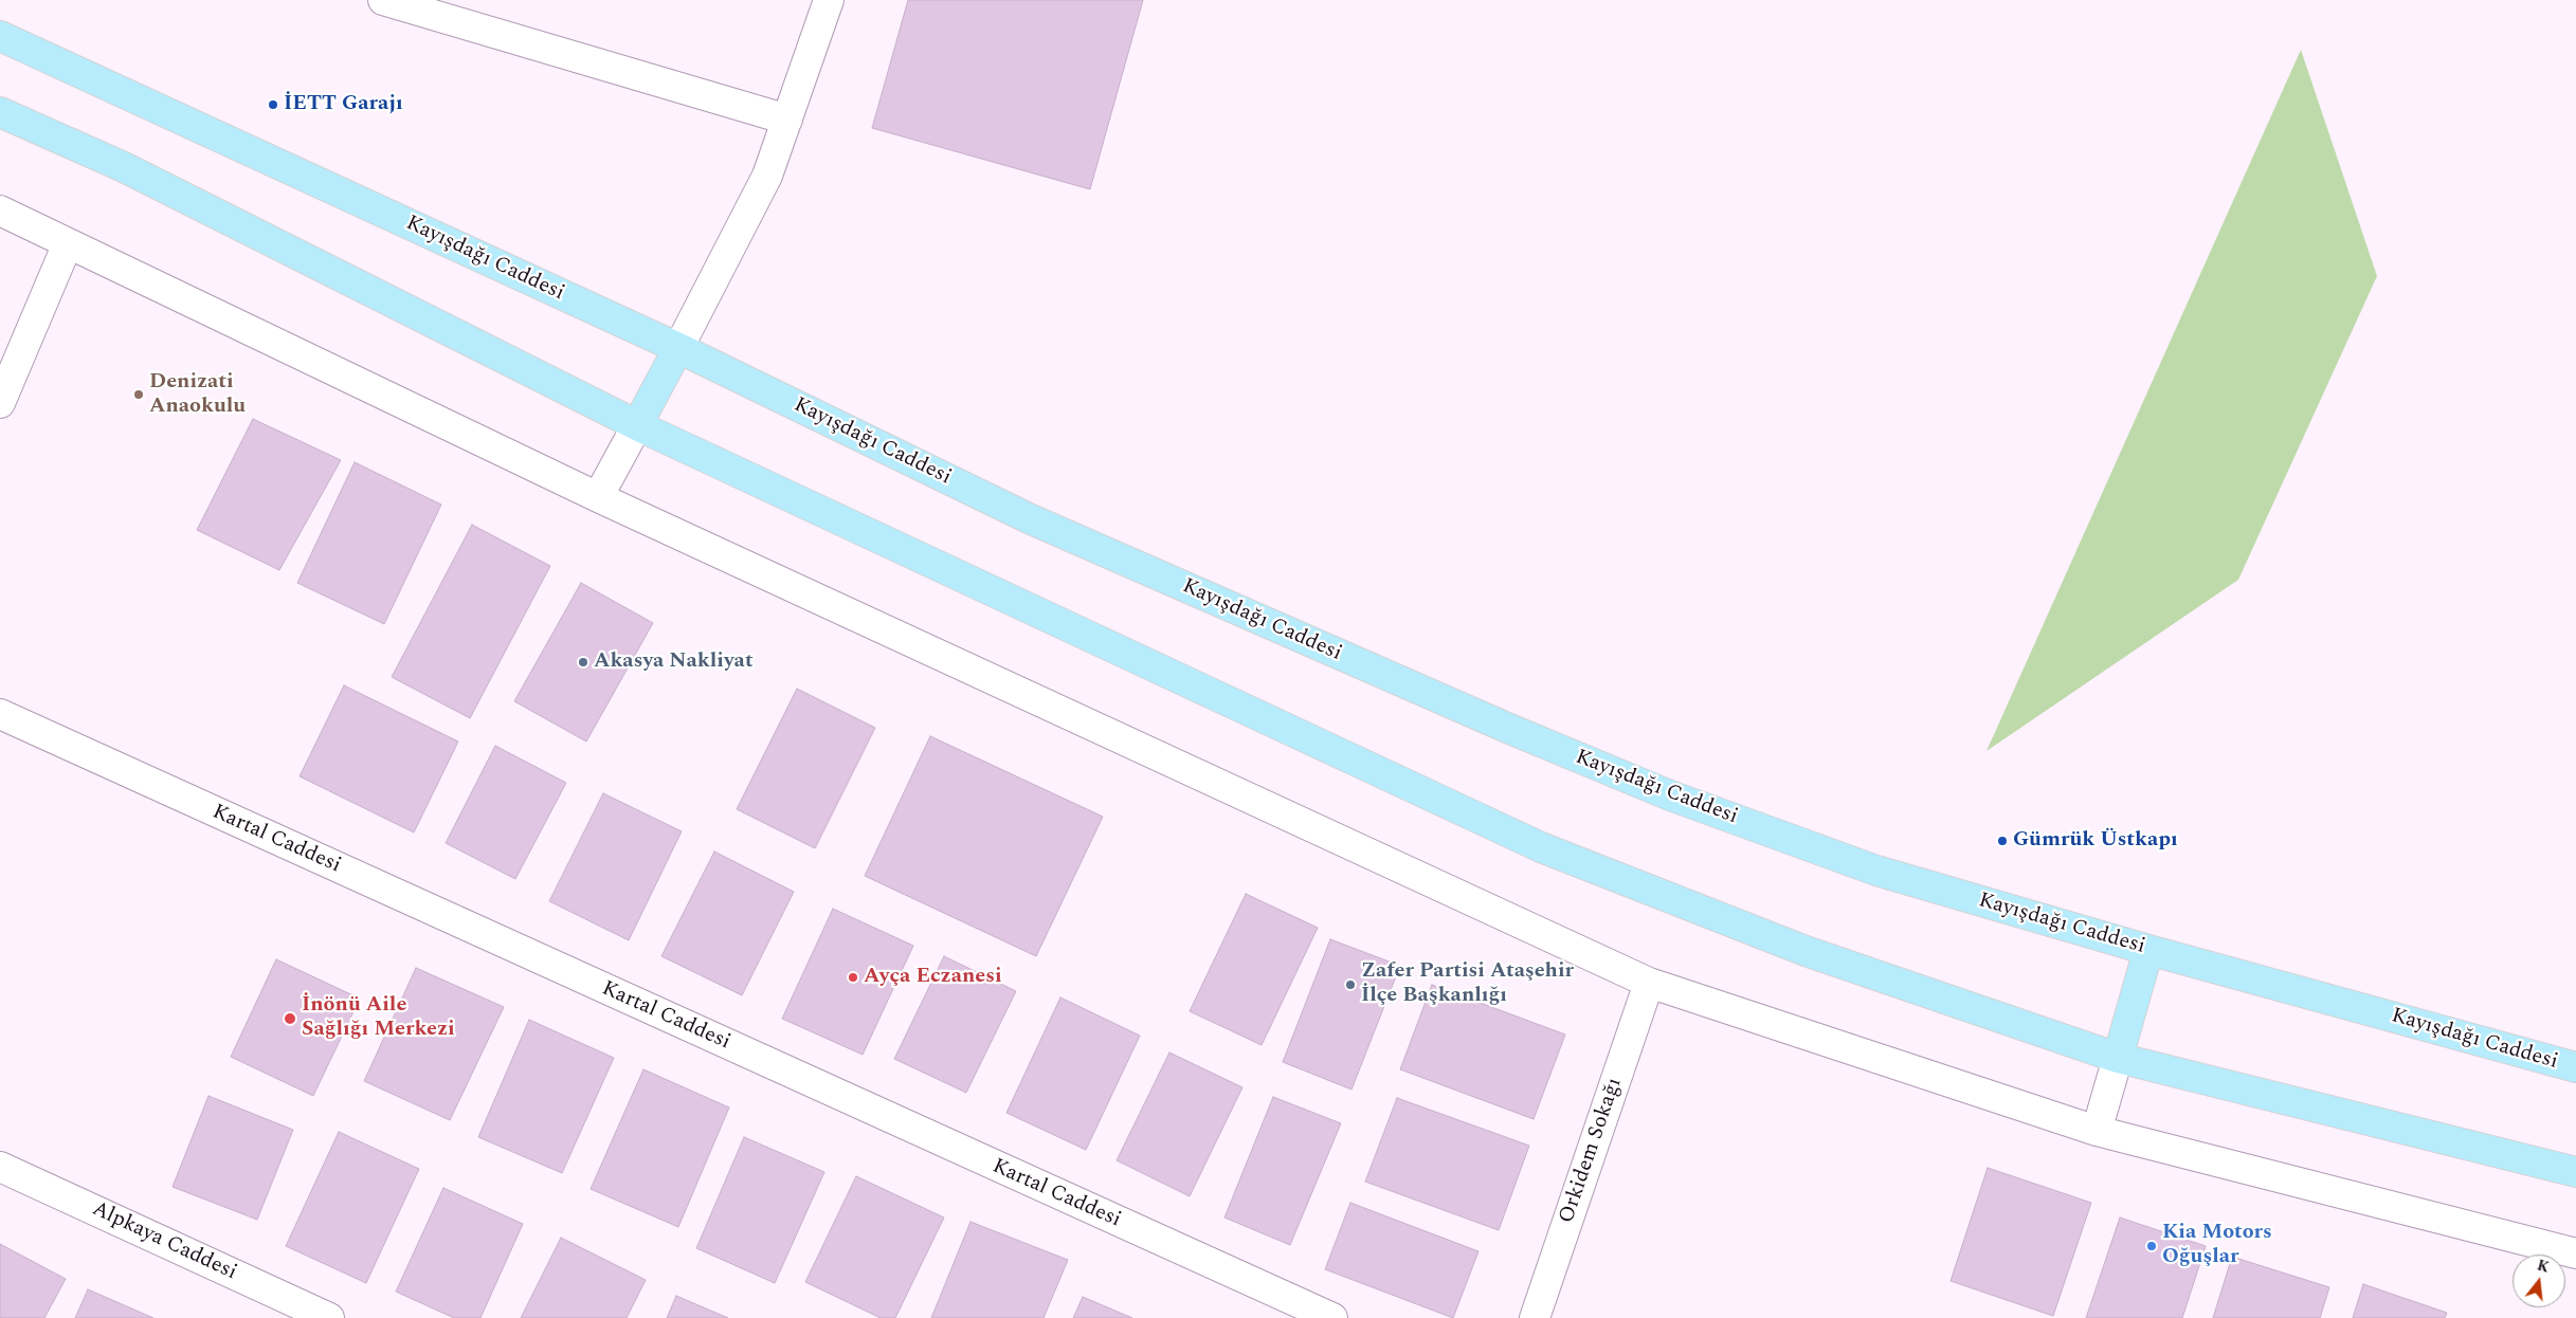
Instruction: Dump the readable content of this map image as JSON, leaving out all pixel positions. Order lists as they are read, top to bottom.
{
  "streets": {
    "main road": ["Kayışdağı Caddesi"],
    "street": ["Kartal Caddesi", "Orkidem Sokağı", "Alpkaya Caddesi"]
  },
  "places": [
    "İETT Garajı",
    "Denizati Anaokulu",
    "Akasya Nakliyat",
    "Gümrük Üstkapı",
    "Ayça Eczanesi",
    "Zafer Partisi Ataşehir İlçe Başkanlığı",
    "İnönü Aile Sağlığı Merkezi",
    "Kia Motors Oğuşlar"
  ],
  "north": "top"
}
